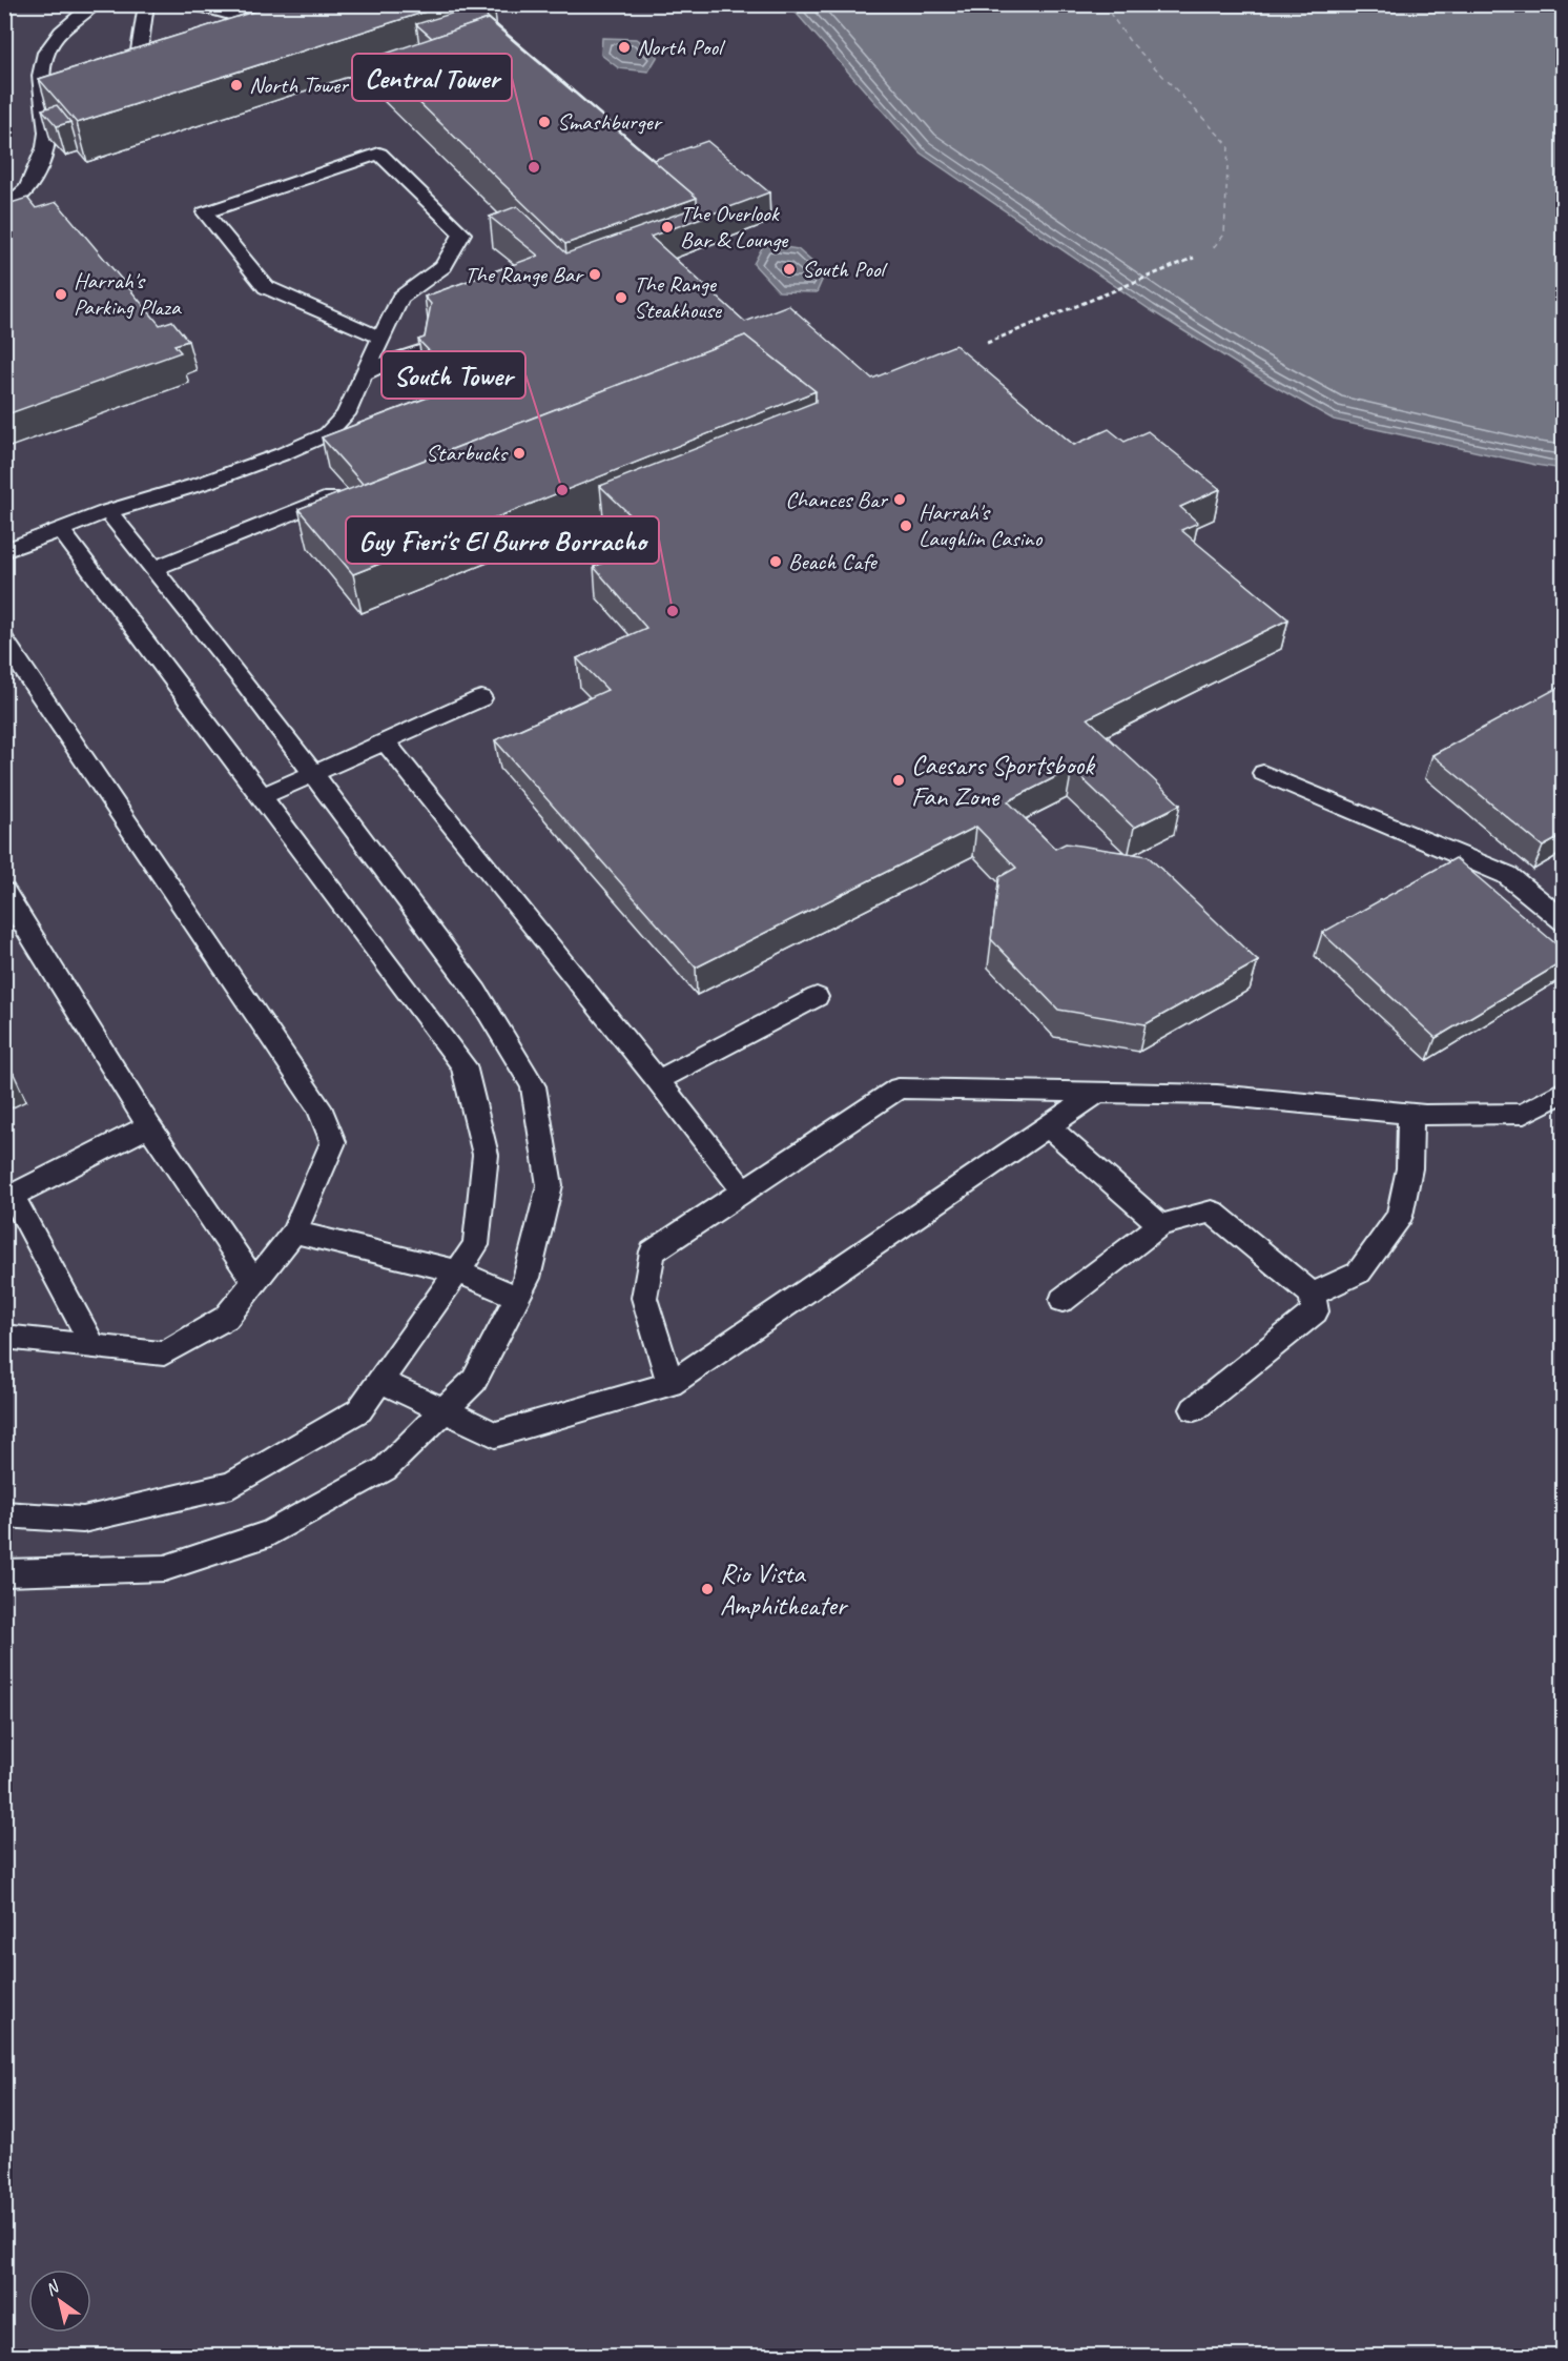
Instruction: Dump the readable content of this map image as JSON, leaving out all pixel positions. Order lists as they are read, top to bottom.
{
  "places": [
    "North Pool",
    "North Tower",
    "Smashburger",
    "Central Tower",
    "The Overlook Bar & Lounge",
    "South Pool",
    "The Range Bar",
    "Harrah's Parking Plaza",
    "The Range Steakhouse",
    "Starbucks",
    "South Tower",
    "Chances Bar",
    "Harrah's Laughlin Casino",
    "Beach Cafe",
    "Guy Fieri's El Burro Borracho",
    "Caesars Sportsbook Fan Zone",
    "Rio Vista Amphitheater"
  ],
  "north": "top left"
}
